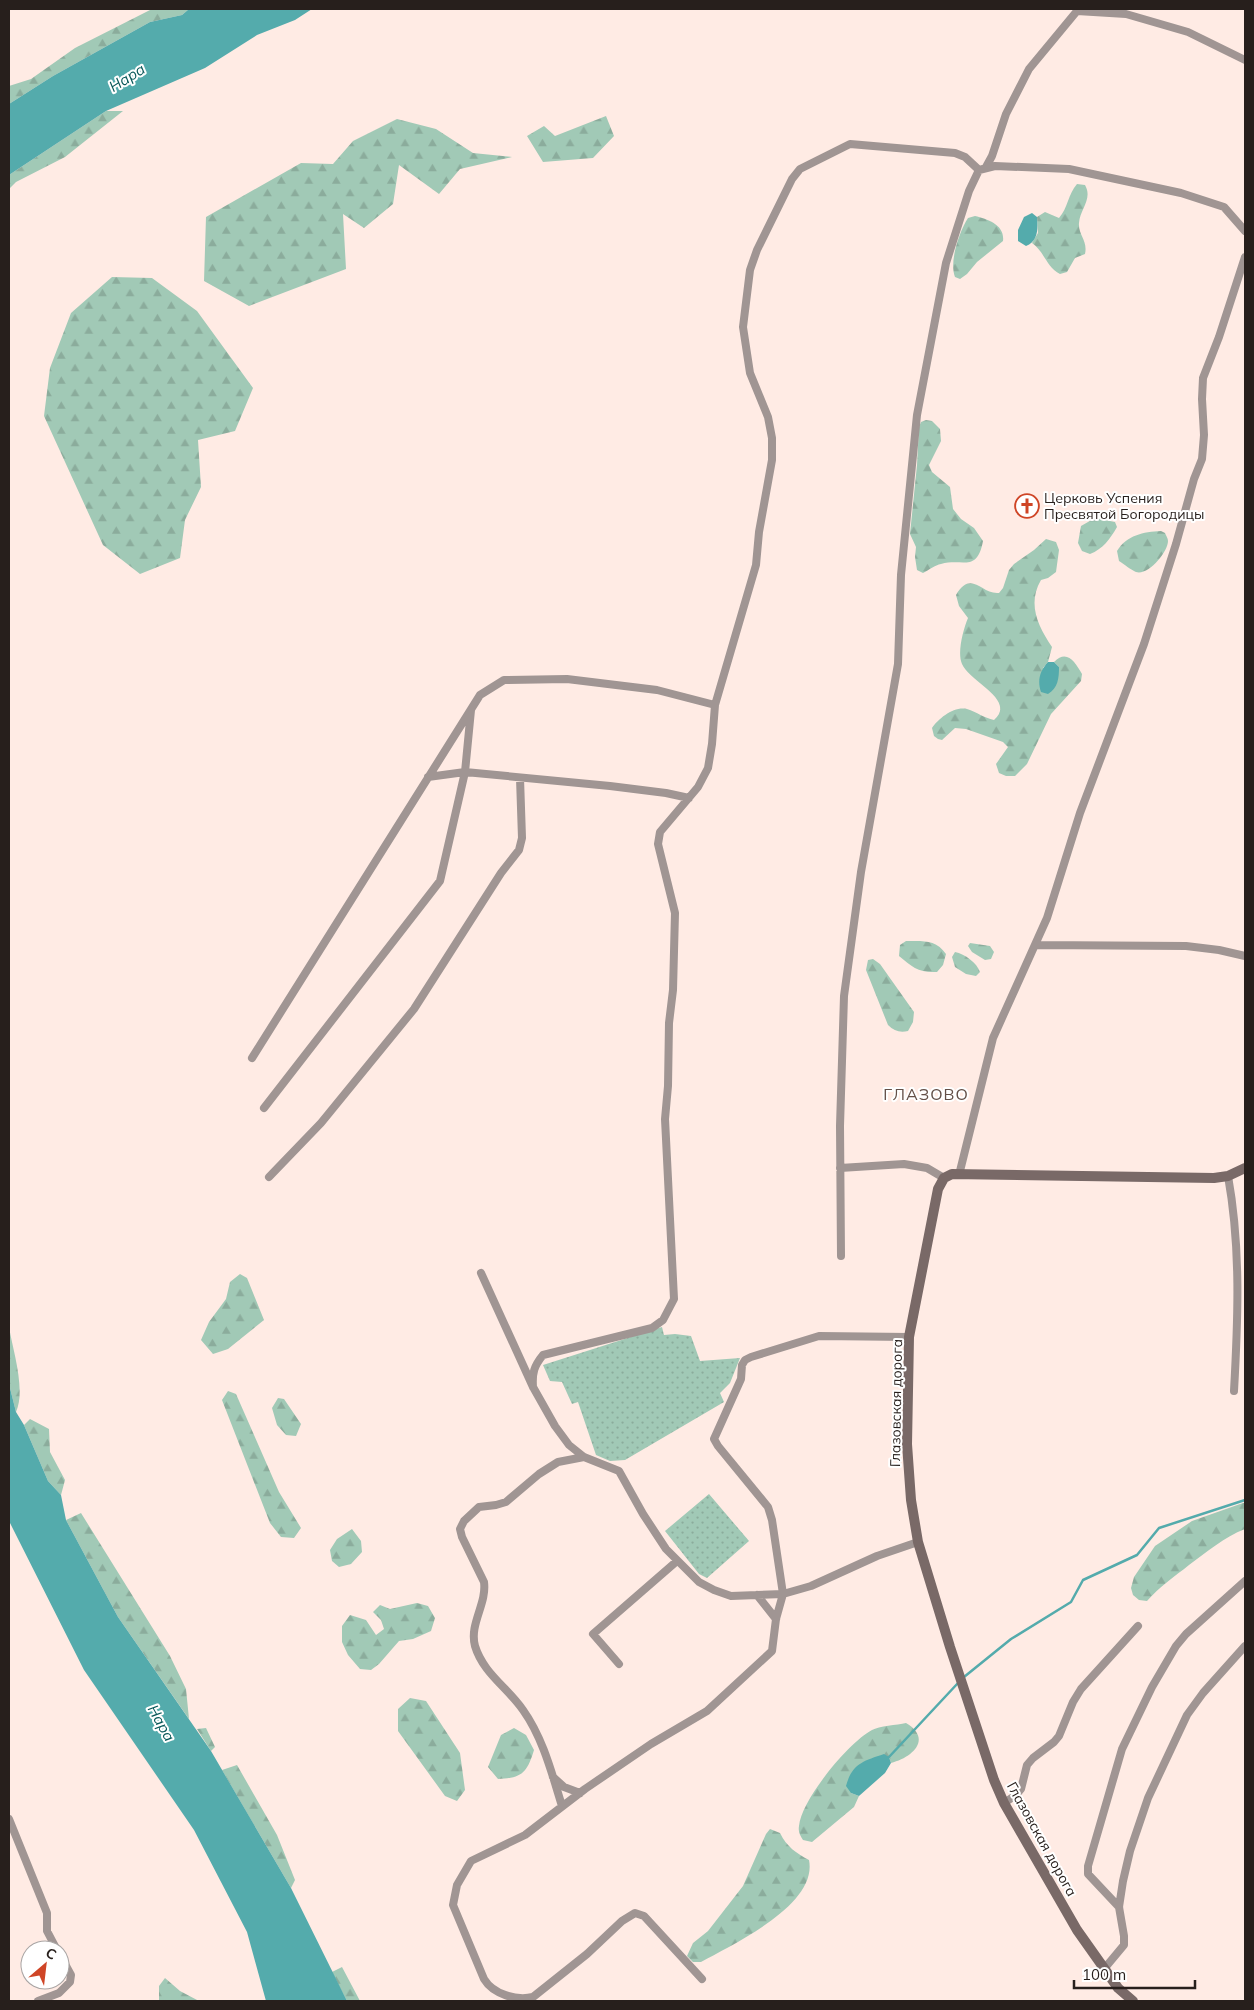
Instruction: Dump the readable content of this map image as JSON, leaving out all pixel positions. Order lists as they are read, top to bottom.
{
  "streets": {
    "street": ["Глазовская дорога"]
  },
  "districts": ["ГЛАЗОВО"],
  "water": ["Нара"],
  "places": {
    "church": ["Церковь Успения Пресвятой Богородицы"]
  },
  "scale_bar": "100 m",
  "north": "top right"
}
